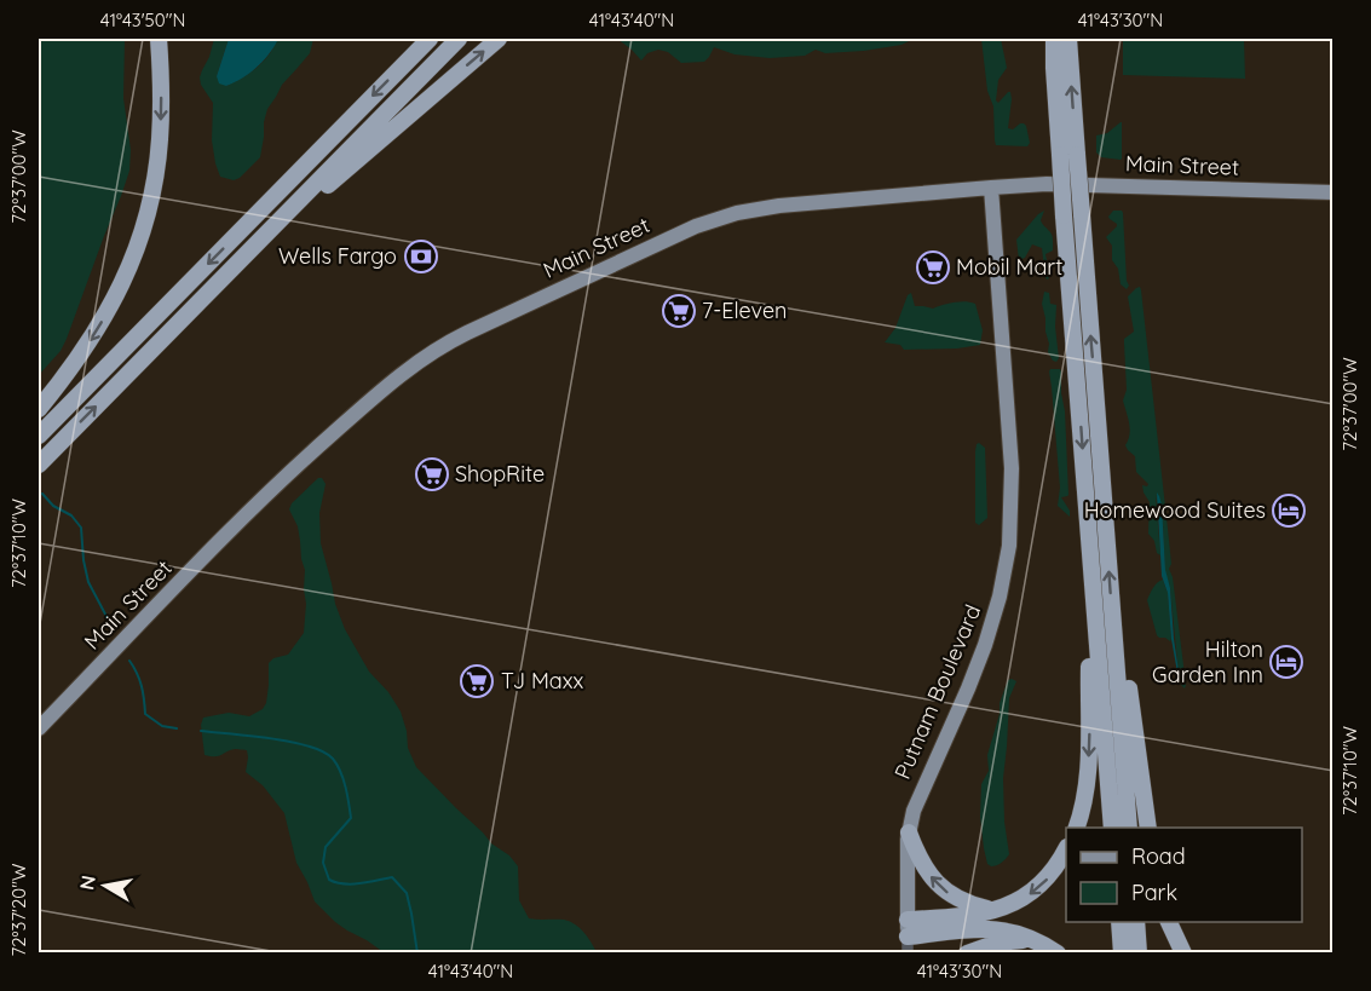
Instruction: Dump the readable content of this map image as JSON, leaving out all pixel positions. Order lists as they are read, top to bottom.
{
  "streets": {
    "main road": ["Main Street", "Putnam Boulevard"]
  },
  "crossings": [
    ["Main Street", "Putnam Boulevard"]
  ],
  "places": {
    "bank": ["Wells Fargo"],
    "supermarket": [
      "Mobil Mart",
      "7-Eleven",
      "ShopRite",
      "TJ Maxx"
    ],
    "hotel": ["Homewood Suites", "Hilton Garden Inn"]
  },
  "legend": ["Road", "Park"],
  "north": "left",
  "coordinates": [
    "41°43'50\"N",
    "41°43'40\"N",
    "41°43'30\"N",
    "72°37'00\"W",
    "72°37'10\"W",
    "72°37'20\"W"
  ]
}
